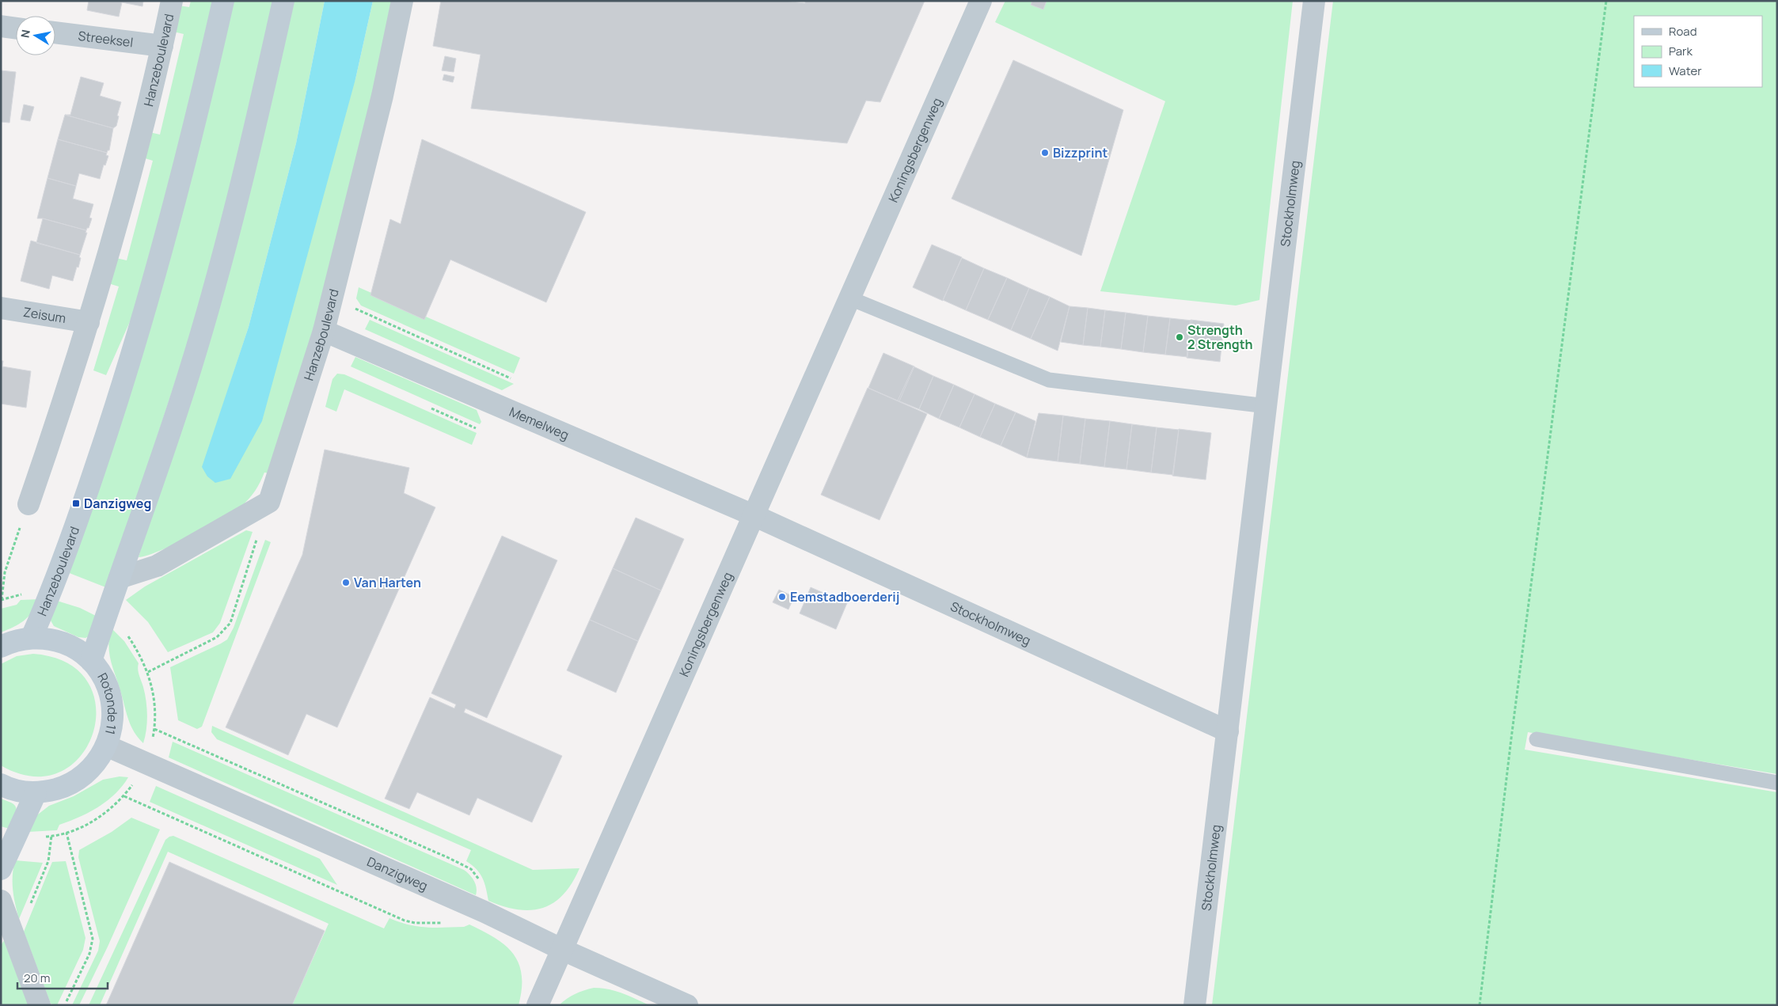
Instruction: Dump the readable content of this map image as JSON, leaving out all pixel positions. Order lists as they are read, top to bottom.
{
  "streets": {
    "main road": ["Hanzeboulevard", "Rotonde 11"],
    "street": [
      "Streeksel",
      "Koningsbergenweg",
      "Stockholmweg",
      "Zeisum",
      "Memelweg",
      "Danzigweg"
    ]
  },
  "crossings": [
    ["Streeksel", "Hanzeboulevard"],
    ["Hanzeboulevard", "Zeisum"],
    ["Hanzeboulevard", "Memelweg"],
    ["Hanzeboulevard", "Rotonde 11"],
    ["Koningsbergenweg", "Stockholmweg"],
    ["Koningsbergenweg", "Memelweg"],
    ["Koningsbergenweg", "Danzigweg"],
    ["Stockholmweg", "Memelweg"],
    ["Rotonde 11", "Danzigweg"]
  ],
  "places": {
    "other": [
      "Bizzprint",
      "Strength 2 Strength",
      "Van Harten",
      "Eemstadboerderij"
    ],
    "transit": ["Danzigweg"]
  },
  "legend": ["Road", "Park", "Water"],
  "scale_bar": "20 m",
  "north": "left"
}
